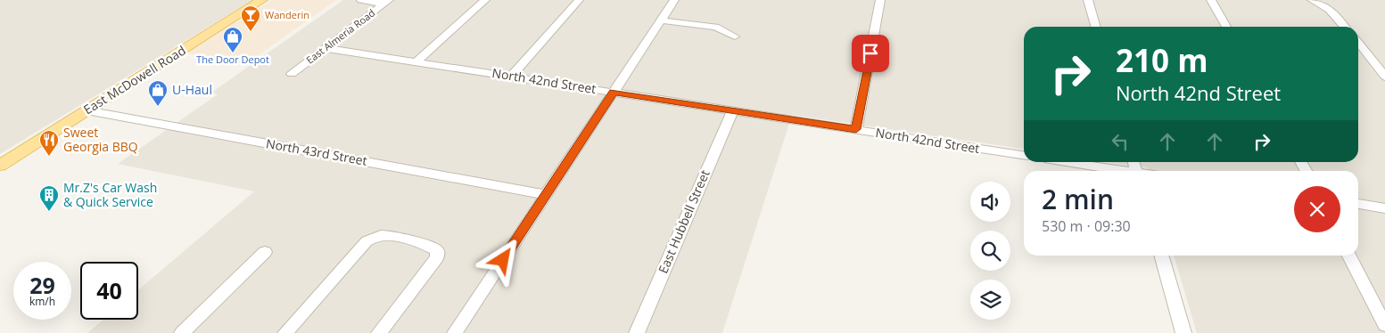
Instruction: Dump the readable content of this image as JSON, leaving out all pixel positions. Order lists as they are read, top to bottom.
{
  "streets": {
    "main road": ["East McDowell Road"],
    "street": [
      "East Almeria Road",
      "North 42nd Street",
      "North 43rd Street",
      "East Hubbell Street"
    ]
  },
  "crossings": [
    ["East Almeria Road", "North 42nd Street"],
    ["East McDowell Road", "North 43rd Street"],
    ["North 42nd Street", "East Hubbell Street"]
  ],
  "places": {
    "bar": ["Wanderin"],
    "shop": ["The Door Depot", "U-Haul"],
    "restaurant": ["Sweet Georgia BBQ"],
    "building": ["Mr.Z's Car Wash & Quick Service"]
  },
  "page": {
    "turn": ["210 m", "North 42nd Street"],
    "heading": ["2 min", "530 m · 09:30"],
    "speed": "29 km/h",
    "limit": "40"
  }
}
